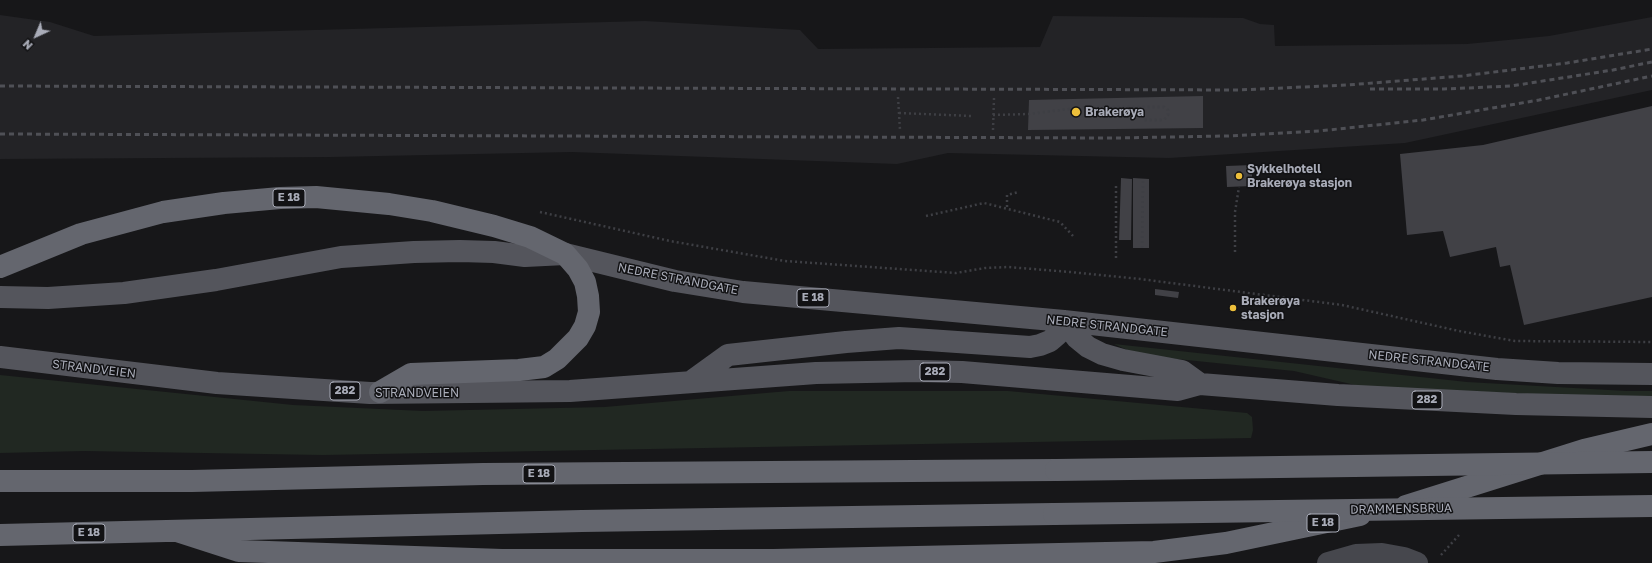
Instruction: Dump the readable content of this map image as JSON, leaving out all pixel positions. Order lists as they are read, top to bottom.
{
  "streets": {
    "highway": ["E 18", "DRAMMENSBRUA"],
    "main road": ["NEDRE STRANDGATE", "STRANDVEIEN", "282"]
  },
  "crossings": [
    ["E 18", "NEDRE STRANDGATE"],
    ["E 18", "STRANDVEIEN"],
    ["E 18", "DRAMMENSBRUA"],
    ["NEDRE STRANDGATE", "282"],
    ["STRANDVEIEN", "282"]
  ],
  "places": ["Brakerøya", "Sykkelhotell Brakerøya stasjon", "Brakerøya stasjon"],
  "north": "bottom left"
}
